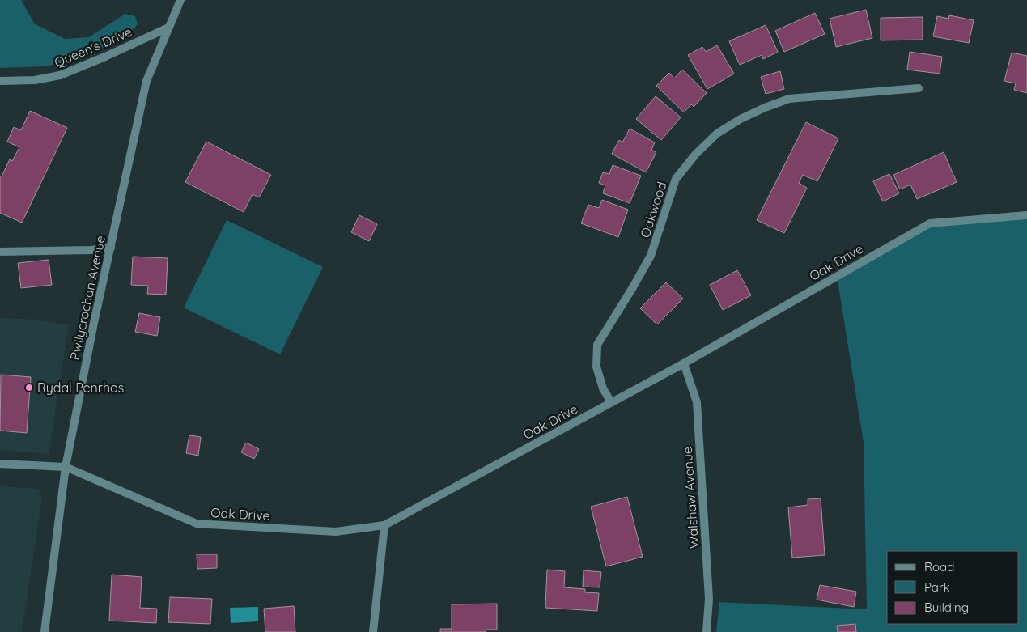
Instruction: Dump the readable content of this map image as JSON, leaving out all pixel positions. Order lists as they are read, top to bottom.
{
  "streets": {
    "street": [
      "Queen's Drive",
      "Oakwood",
      "Oak Drive",
      "Pwllycrochan Avenue",
      "Walshaw Avenue"
    ]
  },
  "crossings": [
    ["Queen's Drive", "Pwllycrochan Avenue"],
    ["Oakwood", "Oak Drive"],
    ["Oak Drive", "Pwllycrochan Avenue"],
    ["Oak Drive", "Walshaw Avenue"]
  ],
  "places": ["Rydal Penrhos"],
  "legend": ["Road", "Park", "Building"]
}
